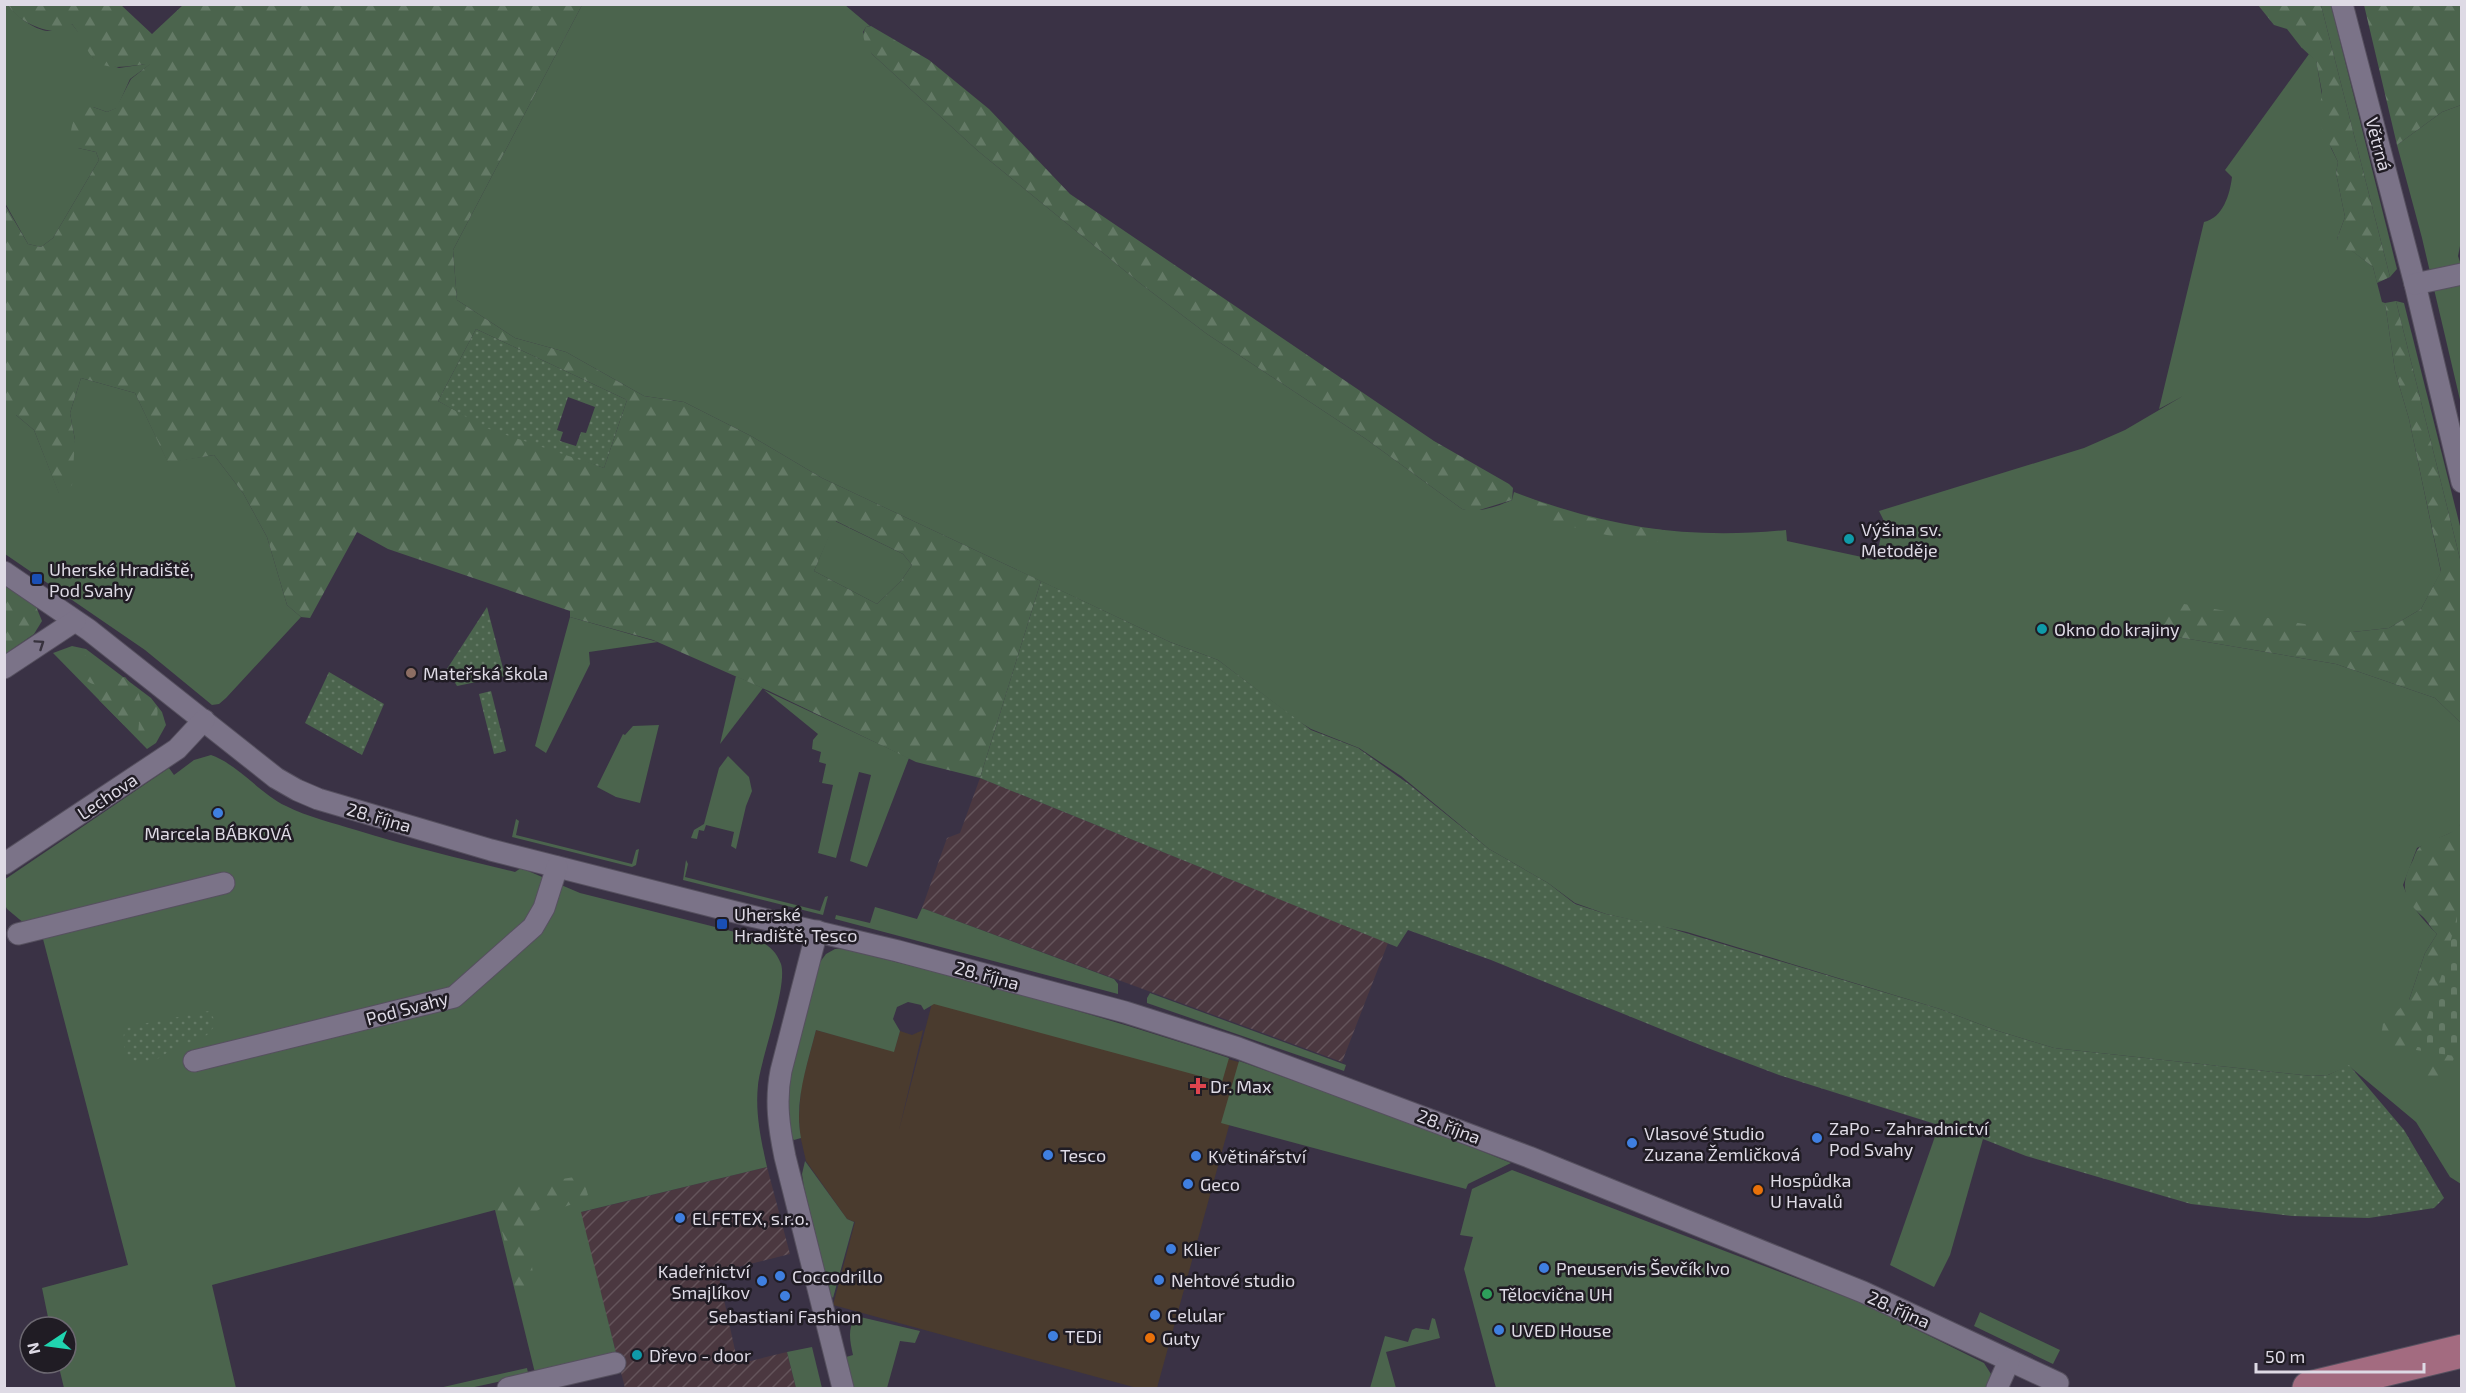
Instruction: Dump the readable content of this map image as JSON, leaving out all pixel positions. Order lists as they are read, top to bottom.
{
  "streets": {
    "street": [
      "Větrná",
      "Lechova",
      "28. října",
      "Pod Svahy"
    ]
  },
  "crossings": [
    ["Lechova", "28. října"],
    ["28. října", "Pod Svahy"]
  ],
  "places": {
    "other": [
      "Výšina sv. Metoděje",
      "Okno do krajiny",
      "Mateřská škola",
      "Marcela BÁBKOVÁ",
      "ZaPo - Zahradnictví Pod Svahy",
      "Vlasové Studio Zuzana Žemličková",
      "Tesco",
      "Květinářství",
      "Geco",
      "Hospůdka U Havalů",
      "ELFETEX, s.r.o.",
      "Klier",
      "Pneuservis Ševčík Ivo",
      "Coccodrillo",
      "Nehtové studio",
      "Kadeřnictví Smajlíkov",
      "Tělocvična UH",
      "Sebastiani Fashion",
      "Celular",
      "UVED House",
      "TEDi",
      "Guty",
      "Dřevo - door"
    ],
    "transit": ["Uherské Hradiště, Pod Svahy", "Uherské Hradiště, Tesco"],
    "health": ["Dr. Max"]
  },
  "scale_bar": "50 m",
  "north": "left"
}
